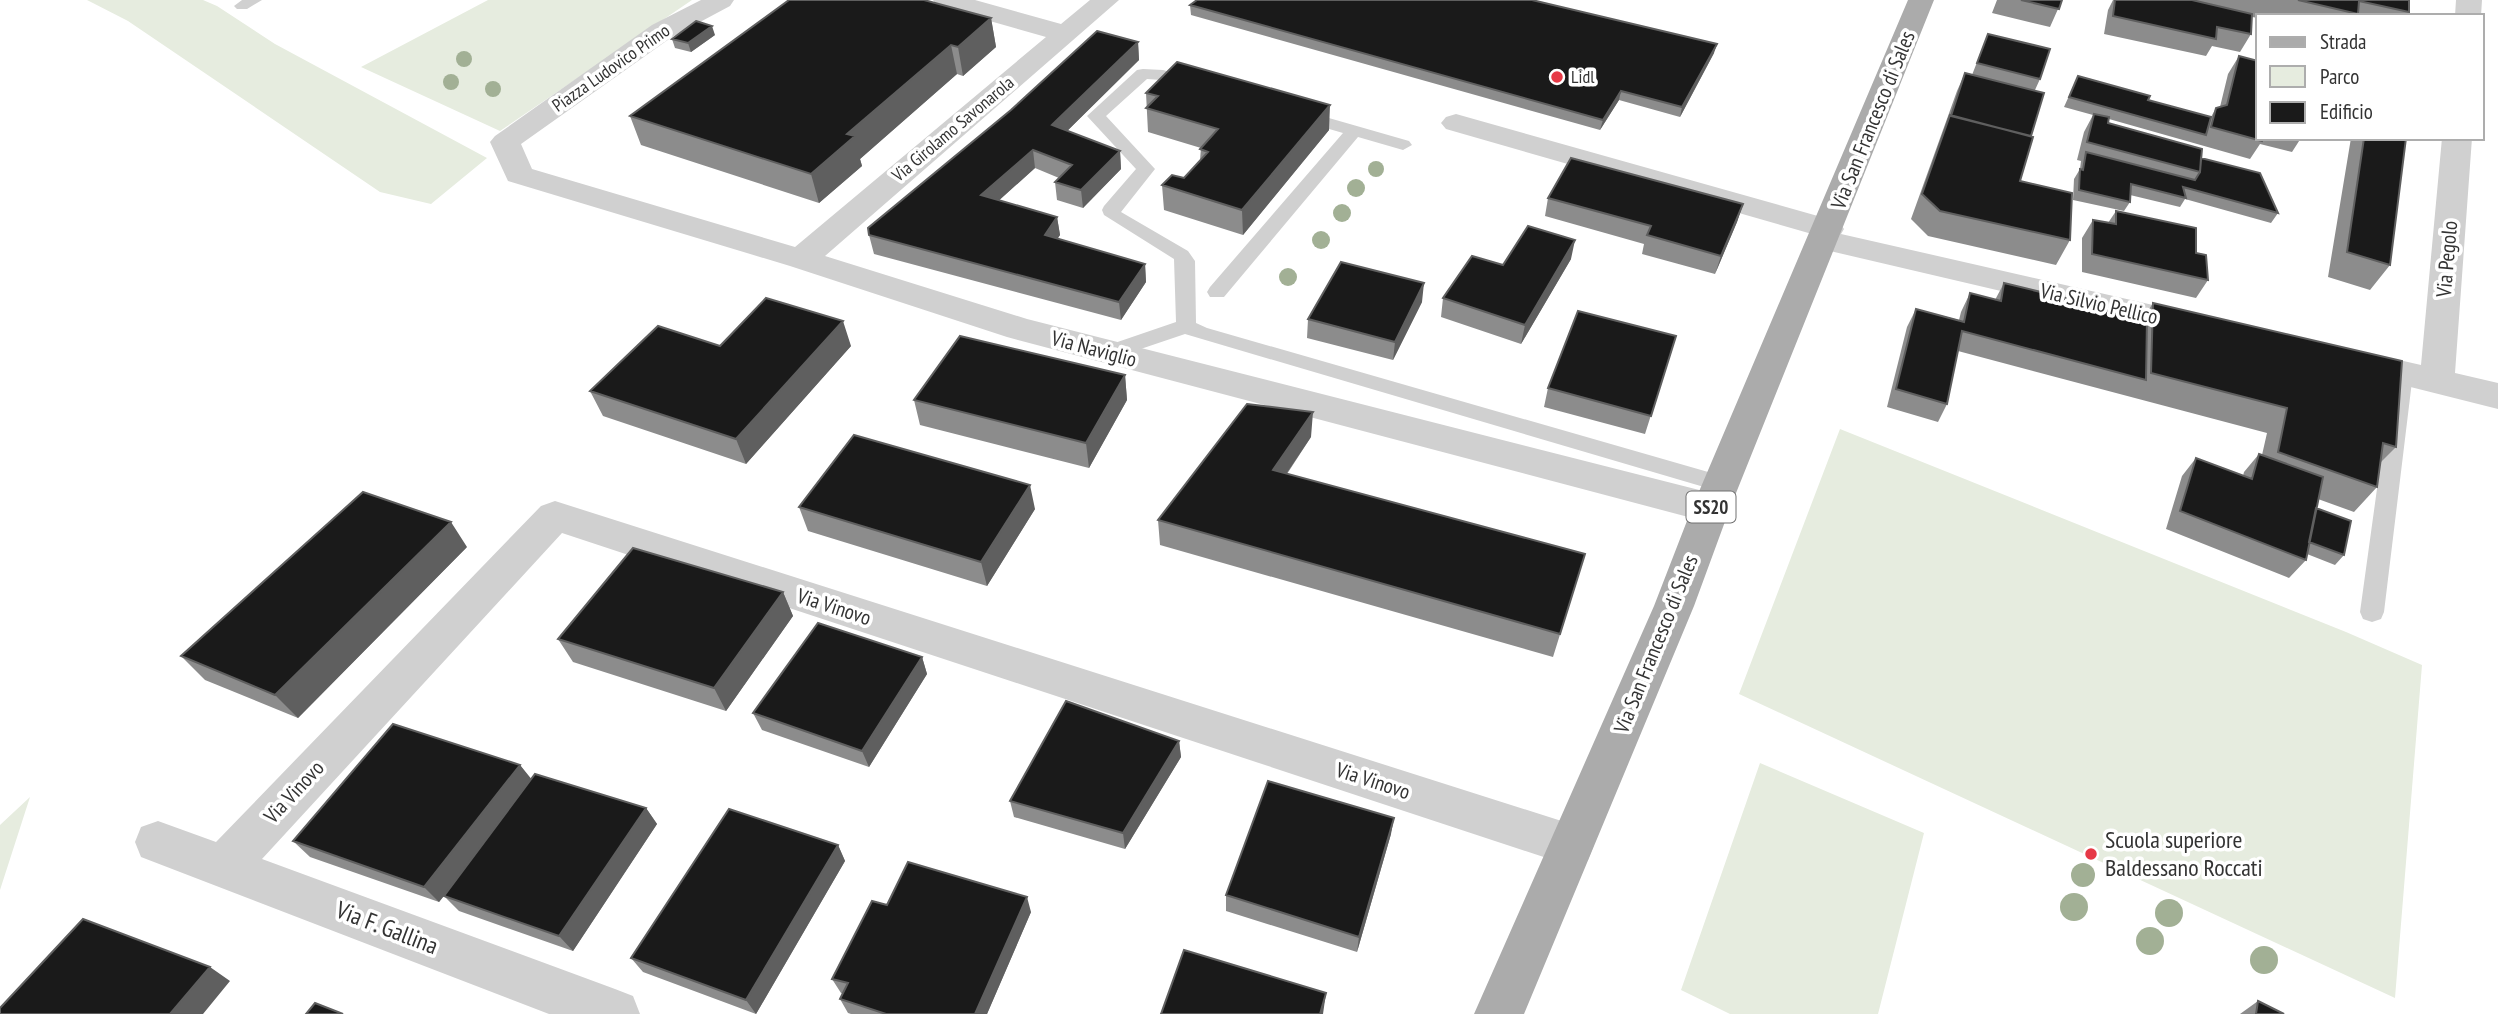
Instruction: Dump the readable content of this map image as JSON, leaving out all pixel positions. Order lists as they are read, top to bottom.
{
  "streets": {
    "main road": ["Via San Francesco di Sales", "SS20"],
    "street": [
      "Piazza Ludovico Primo",
      "Via Girolamo Savonarola",
      "Via Pegolo",
      "Via Silvio Pellico",
      "Via Naviglio",
      "Via Vinovo",
      "Via F. Gallina"
    ]
  },
  "crossings": [
    ["Piazza Ludovico Primo", "Via Naviglio"],
    ["Via San Francesco di Sales", "Via Silvio Pellico"],
    ["Via San Francesco di Sales", "Via Naviglio"],
    ["Via San Francesco di Sales", "Via Vinovo"],
    ["Via Girolamo Savonarola", "Via Naviglio"],
    ["Via Vinovo", "Via F. Gallina"]
  ],
  "places": ["Lidl", "Scuola superiore Baldessano Roccati"],
  "legend": ["Strada", "Parco", "Edificio"]
}
